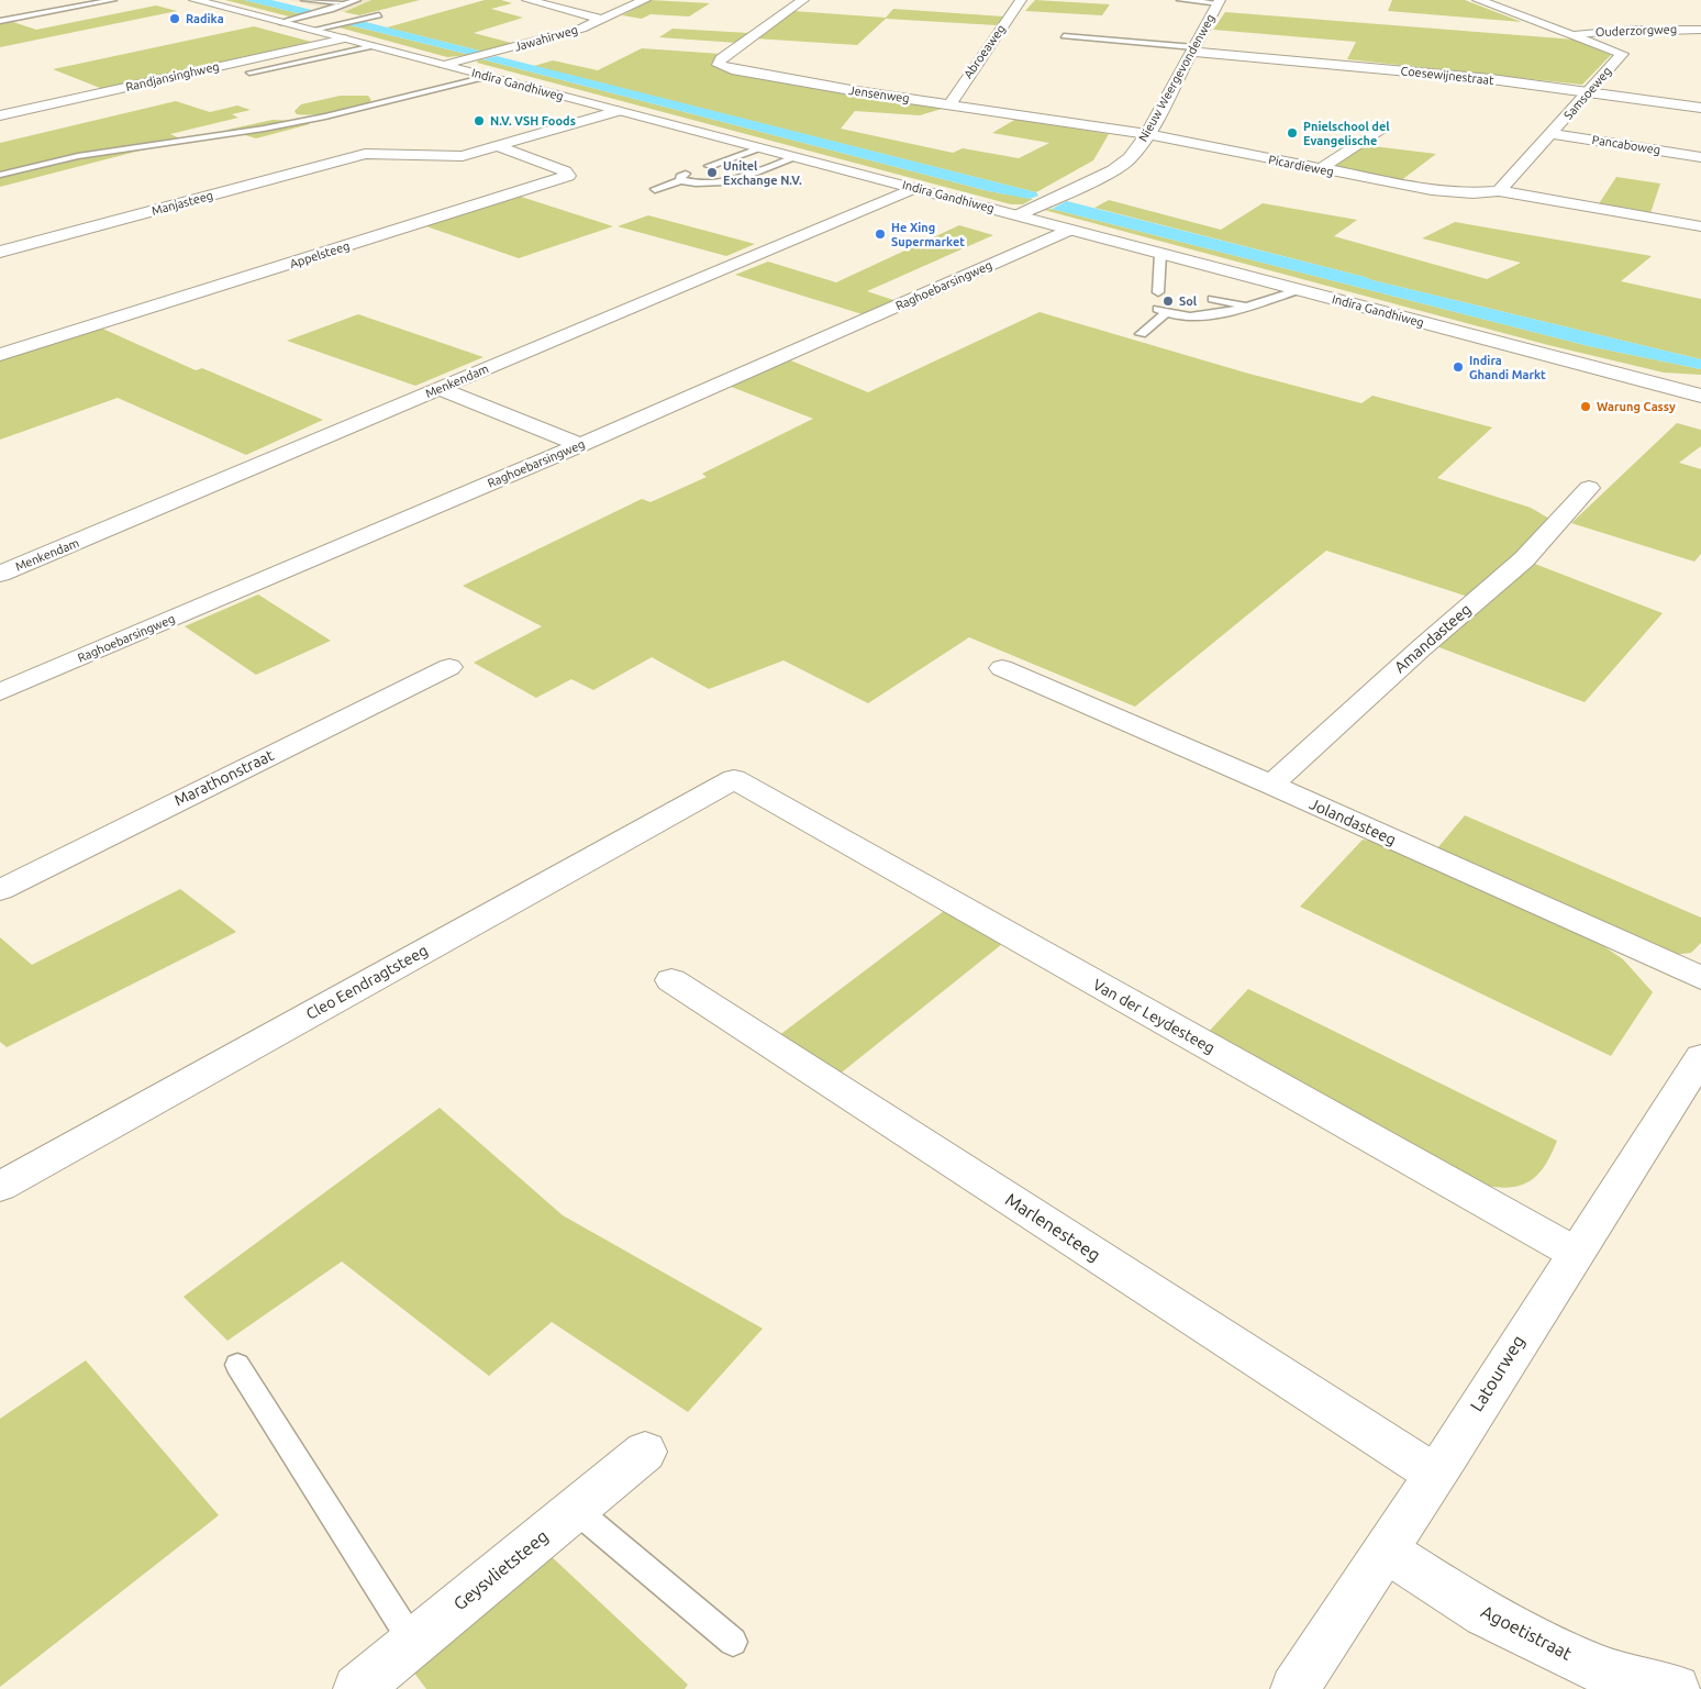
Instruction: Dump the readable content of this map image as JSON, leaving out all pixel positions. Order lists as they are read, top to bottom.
{
  "streets": {
    "street": [
      "Ouderzorgweg",
      "Jawahirweg",
      "Abroeaweg",
      "Coesewijnestraat",
      "Randjansinghweg",
      "Nieuw Weergevondenweg",
      "Indira Gandhiweg",
      "Samsoeweg",
      "Jensenweg",
      "Pancaboweg",
      "Picardieweg",
      "Manjasteeg",
      "Appelsteeg",
      "Raghoebarsingweg",
      "Menkendam",
      "Amandasteeg",
      "Marathonstraat",
      "Jolandasteeg",
      "Cleo Eendragtsteeg",
      "Van der Leydesteeg",
      "Marlenesteeg",
      "Latourweg",
      "Geysvlietsteeg",
      "Agoetistraat"
    ]
  },
  "crossings": [
    ["Ouderzorgweg", "Samsoeweg"],
    ["Jawahirweg", "Indira Gandhiweg"],
    ["Abroeaweg", "Jensenweg"],
    ["Coesewijnestraat", "Nieuw Weergevondenweg"],
    ["Coesewijnestraat", "Samsoeweg"],
    ["Randjansinghweg", "Indira Gandhiweg"],
    ["Nieuw Weergevondenweg", "Indira Gandhiweg"],
    ["Nieuw Weergevondenweg", "Jensenweg"],
    ["Nieuw Weergevondenweg", "Picardieweg"],
    ["Indira Gandhiweg", "Manjasteeg"],
    ["Indira Gandhiweg", "Raghoebarsingweg"],
    ["Indira Gandhiweg", "Menkendam"],
    ["Samsoeweg", "Pancaboweg"],
    ["Samsoeweg", "Picardieweg"],
    ["Jensenweg", "Picardieweg"],
    ["Manjasteeg", "Appelsteeg"],
    ["Amandasteeg", "Jolandasteeg"],
    ["Cleo Eendragtsteeg", "Van der Leydesteeg"],
    ["Van der Leydesteeg", "Latourweg"],
    ["Marlenesteeg", "Latourweg"],
    ["Latourweg", "Agoetistraat"]
  ],
  "places": [
    "Radika",
    "N.V. VSH Foods",
    "Pnielschool del Evangelische",
    "Unitel Exchange N.V.",
    "He Xing Supermarket",
    "Sol",
    "Indira Ghandi Markt",
    "Warung Cassy"
  ]
}
